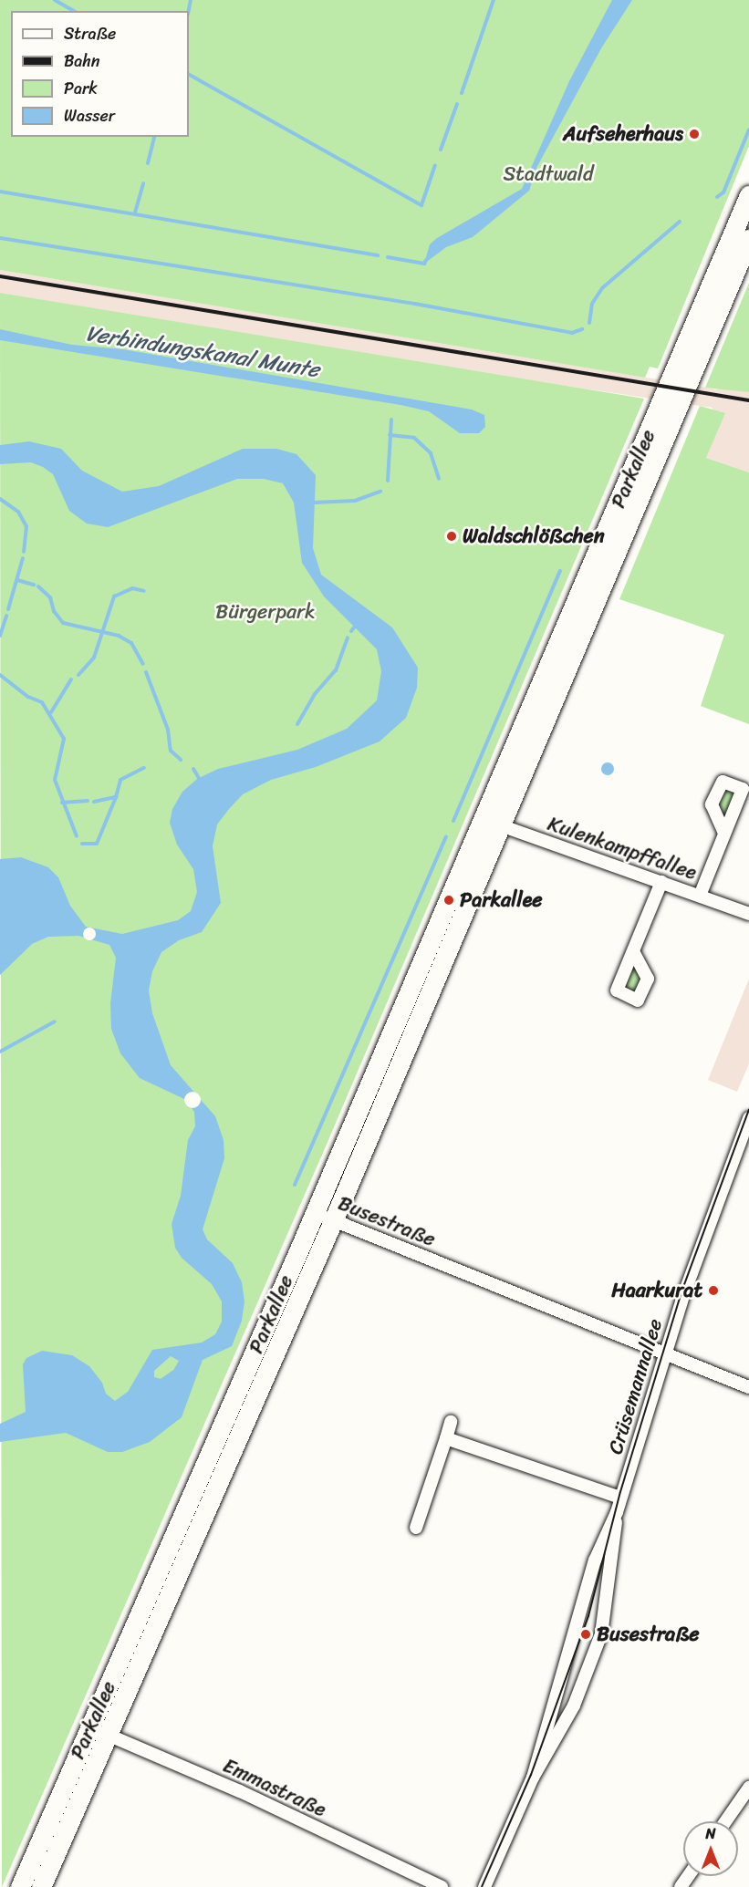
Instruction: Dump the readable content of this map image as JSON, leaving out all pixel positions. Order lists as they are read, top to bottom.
{
  "streets": {
    "main road": ["Parkallee"],
    "street": [
      "Kulenkampffallee",
      "Busestraße",
      "Crüsemannallee",
      "Emmastraße"
    ]
  },
  "crossings": [
    ["Parkallee", "Kulenkampffallee"],
    ["Parkallee", "Busestraße"],
    ["Parkallee", "Emmastraße"],
    ["Busestraße", "Crüsemannallee"]
  ],
  "water": ["Verbindungskanal Munte"],
  "parks": ["Stadtwald", "Bürgerpark"],
  "places": [
    "Aufseherhaus",
    "Waldschlößchen",
    "Parkallee",
    "Haarkurat",
    "Busestraße"
  ],
  "legend": [
    "Straße",
    "Bahn",
    "Park",
    "Wasser"
  ],
  "north": "top"
}
